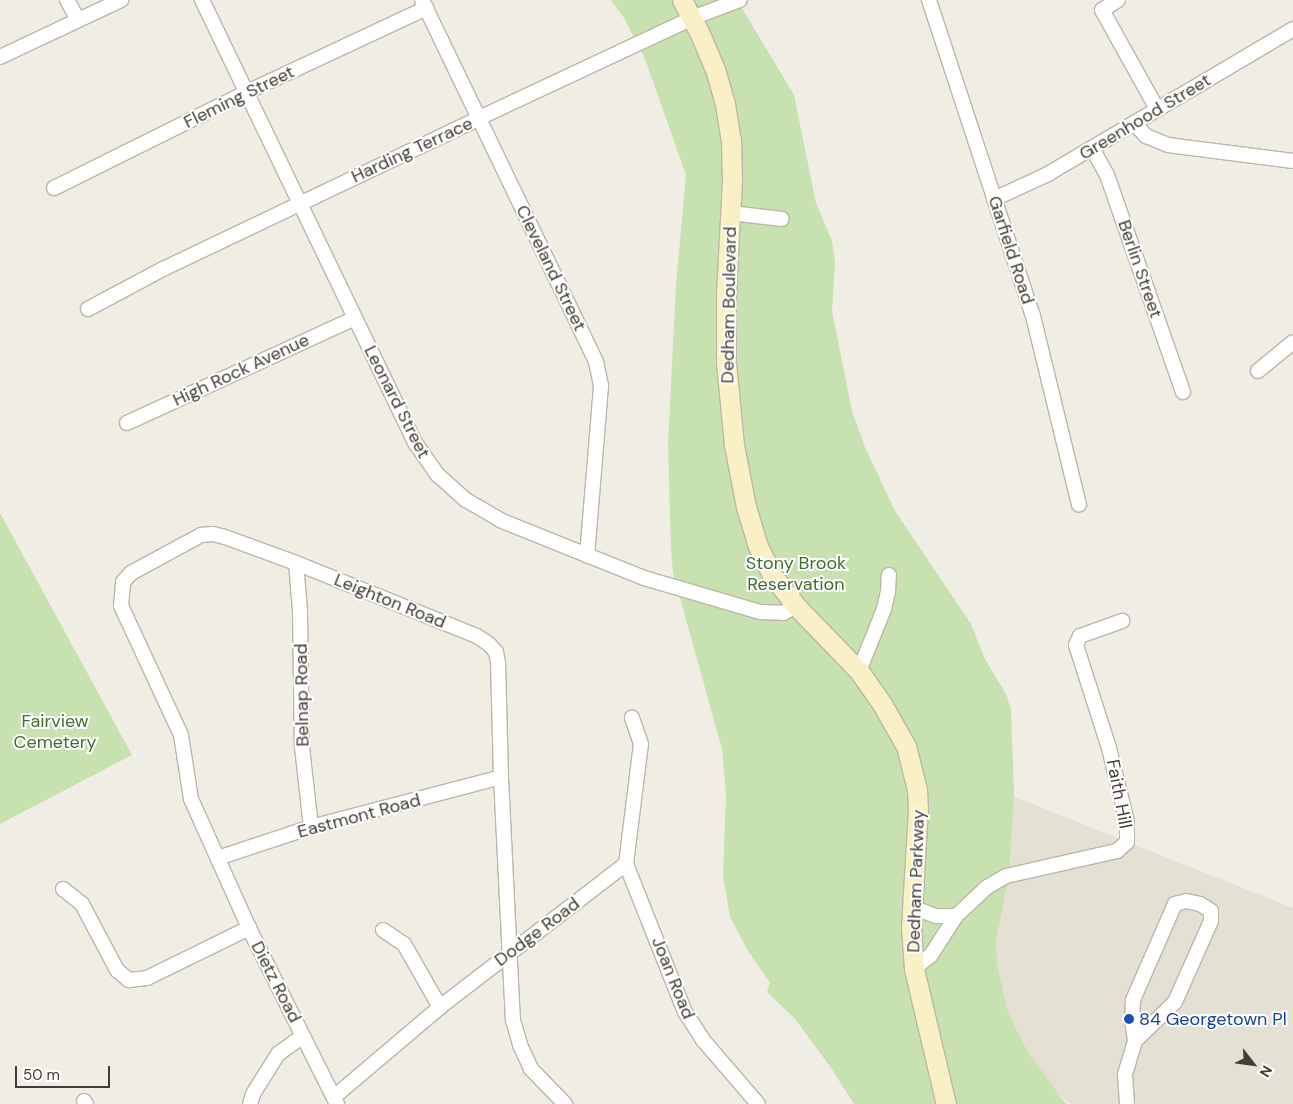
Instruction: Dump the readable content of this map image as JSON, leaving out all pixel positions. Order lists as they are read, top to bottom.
{
  "streets": {
    "main road": ["Dedham Boulevard", "Dedham Parkway"],
    "street": [
      "Fleming Street",
      "Greenhood Street",
      "Harding Terrace",
      "Garfield Road",
      "Cleveland Street",
      "Berlin Street",
      "High Rock Avenue",
      "Leonard Street",
      "Leighton Road",
      "Belnap Road",
      "Faith Hill",
      "Eastmont Road",
      "Dodge Road",
      "Joan Road",
      "Dietz Road"
    ]
  },
  "crossings": [
    ["Fleming Street", "Cleveland Street"],
    ["Fleming Street", "Leonard Street"],
    ["Greenhood Street", "Garfield Road"],
    ["Greenhood Street", "Berlin Street"],
    ["Harding Terrace", "Cleveland Street"],
    ["Harding Terrace", "Dedham Boulevard"],
    ["Harding Terrace", "Leonard Street"],
    ["Cleveland Street", "Leonard Street"],
    ["Dedham Boulevard", "Leonard Street"],
    ["Dedham Boulevard", "Dedham Parkway"],
    ["High Rock Avenue", "Leonard Street"],
    ["Leighton Road", "Belnap Road"],
    ["Leighton Road", "Eastmont Road"],
    ["Leighton Road", "Dodge Road"],
    ["Leighton Road", "Dietz Road"],
    ["Belnap Road", "Eastmont Road"],
    ["Faith Hill", "Dedham Parkway"],
    ["Eastmont Road", "Dietz Road"],
    ["Dodge Road", "Joan Road"],
    ["Dodge Road", "Dietz Road"]
  ],
  "parks": ["Stony Brook Reservation", "Fairview Cemetery"],
  "places": ["84 Georgetown Pl"],
  "scale_bar": "50 m",
  "north": "bottom right"
}
